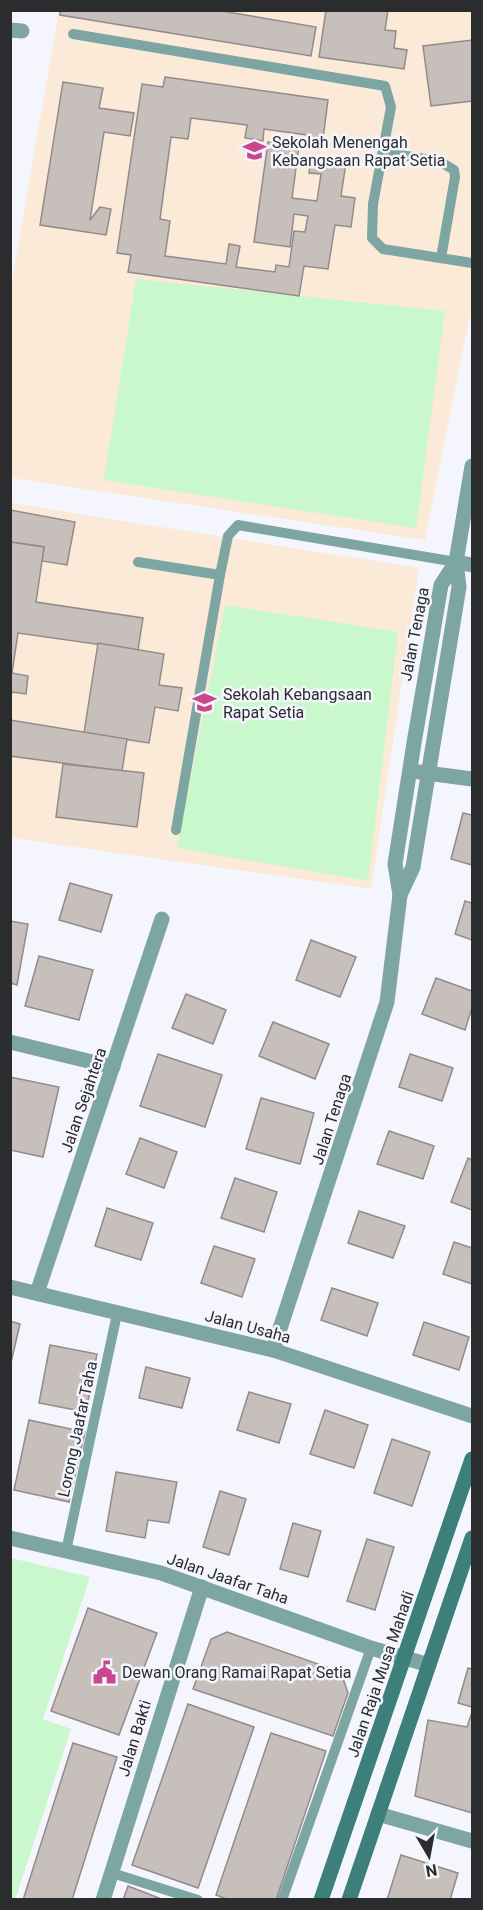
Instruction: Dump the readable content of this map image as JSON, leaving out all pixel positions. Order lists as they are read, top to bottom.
{
  "streets": {
    "main road": ["Jalan Raja Musa Mahadi"],
    "street": [
      "Jalan Tenaga",
      "Jalan Sejahtera",
      "Jalan Usaha",
      "Jalan Jaafar Taha",
      "Jalan Bakti"
    ],
    "lane": ["Lorong Jaafar Taha"]
  },
  "crossings": [
    ["Jalan Tenaga", "Jalan Usaha"],
    ["Jalan Sejahtera", "Jalan Usaha"],
    ["Jalan Usaha", "Lorong Jaafar Taha"],
    ["Lorong Jaafar Taha", "Jalan Jaafar Taha"],
    ["Jalan Jaafar Taha", "Jalan Raja Musa Mahadi"],
    ["Jalan Jaafar Taha", "Jalan Bakti"]
  ],
  "places": {
    "school or university": ["Sekolah Menengah Kebangsaan Rapat Setia", "Sekolah Kebangsaan Rapat Setia"],
    "public building": ["Dewan Orang Ramai Rapat Setia"]
  },
  "north": "bottom"
}
